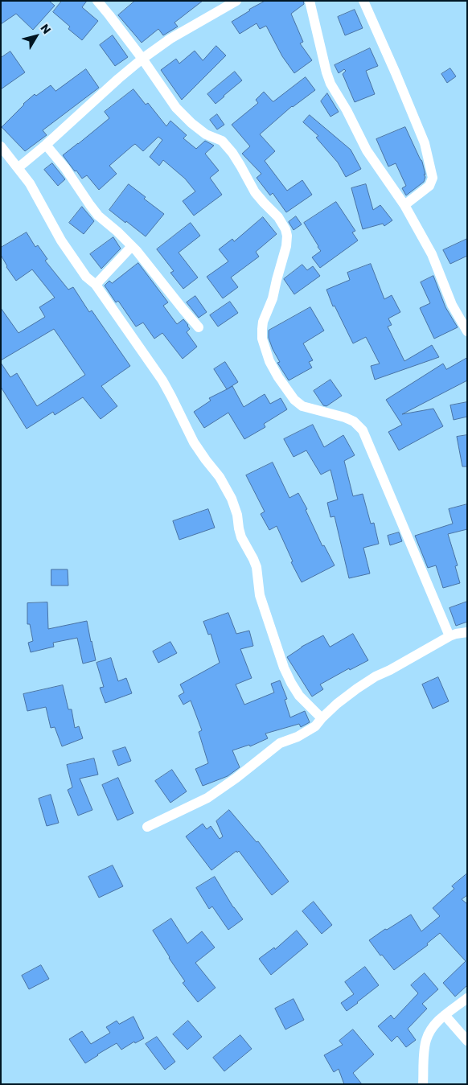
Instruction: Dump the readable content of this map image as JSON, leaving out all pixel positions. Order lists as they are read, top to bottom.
{
  "north": "top right"
}
